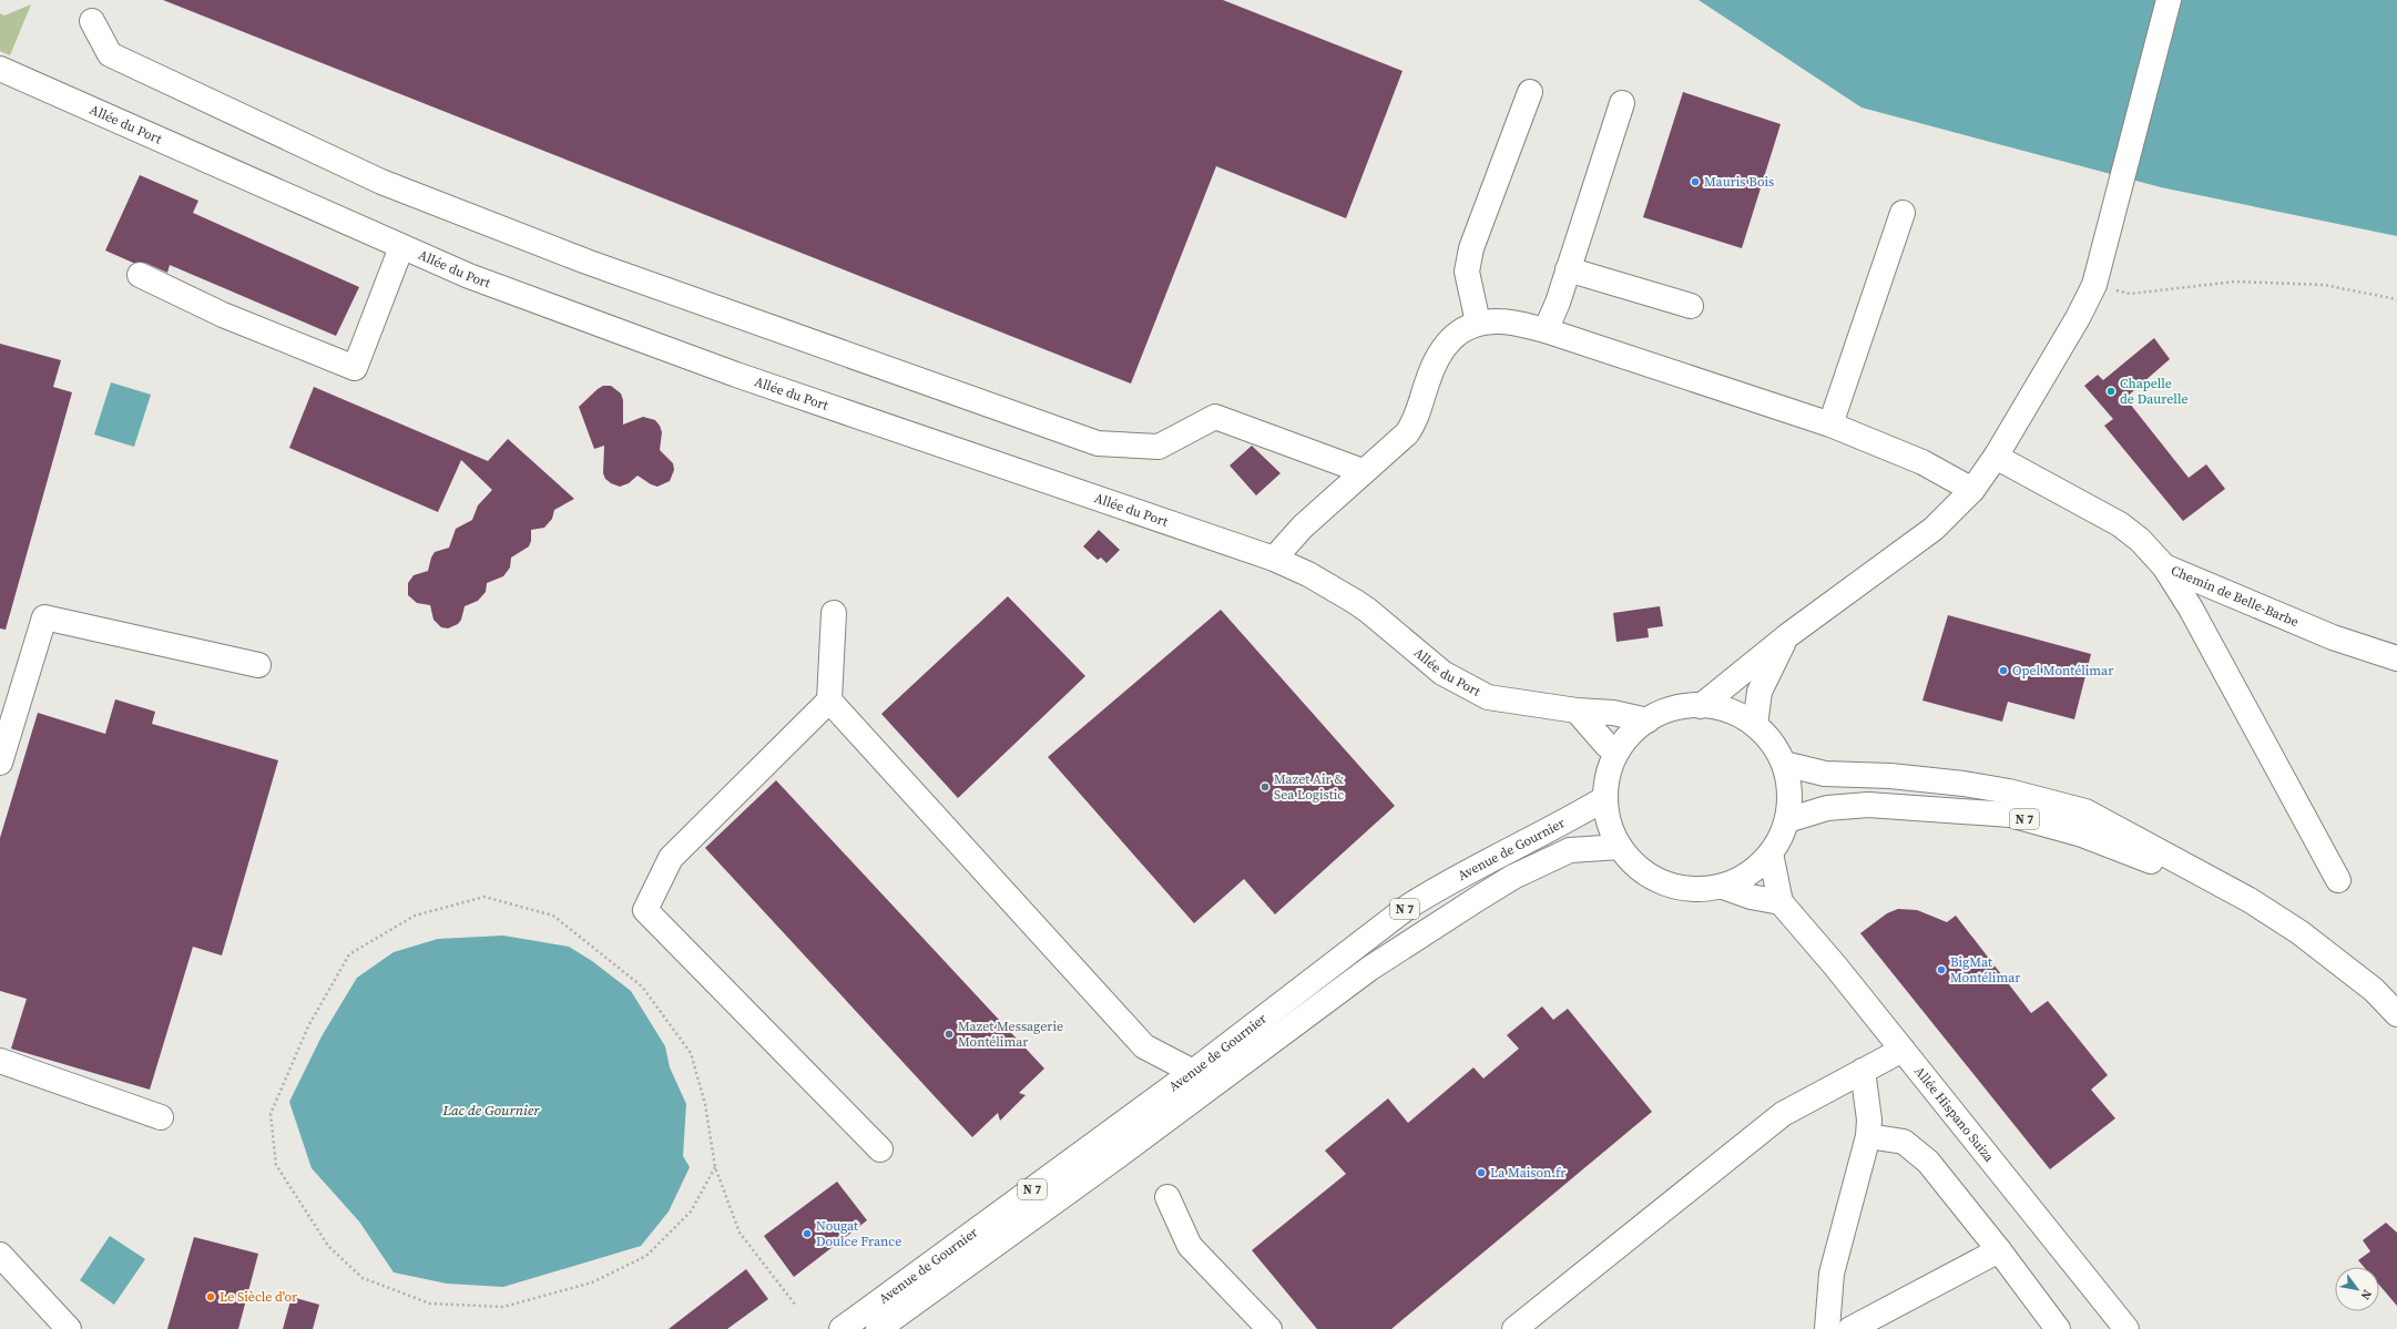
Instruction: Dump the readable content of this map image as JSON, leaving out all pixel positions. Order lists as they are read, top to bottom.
{
  "streets": {
    "street": [
      "Allée du Port",
      "Chemin de Belle-Barbe",
      "N 7",
      "Avenue de Gournier",
      "Allée Hispano Suiza"
    ]
  },
  "water": ["Lac de Gournier"],
  "places": [
    "Mauris Bois",
    "Chapelle de Daurelle",
    "Opel Montélimar",
    "Mazet Air & Sea Logistic",
    "BigMat Montélimar",
    "Mazet Messagerie Montélimar",
    "La Maison.fr",
    "Nougat Doulce France",
    "Le Siècle d'or"
  ],
  "north": "bottom right"
}
